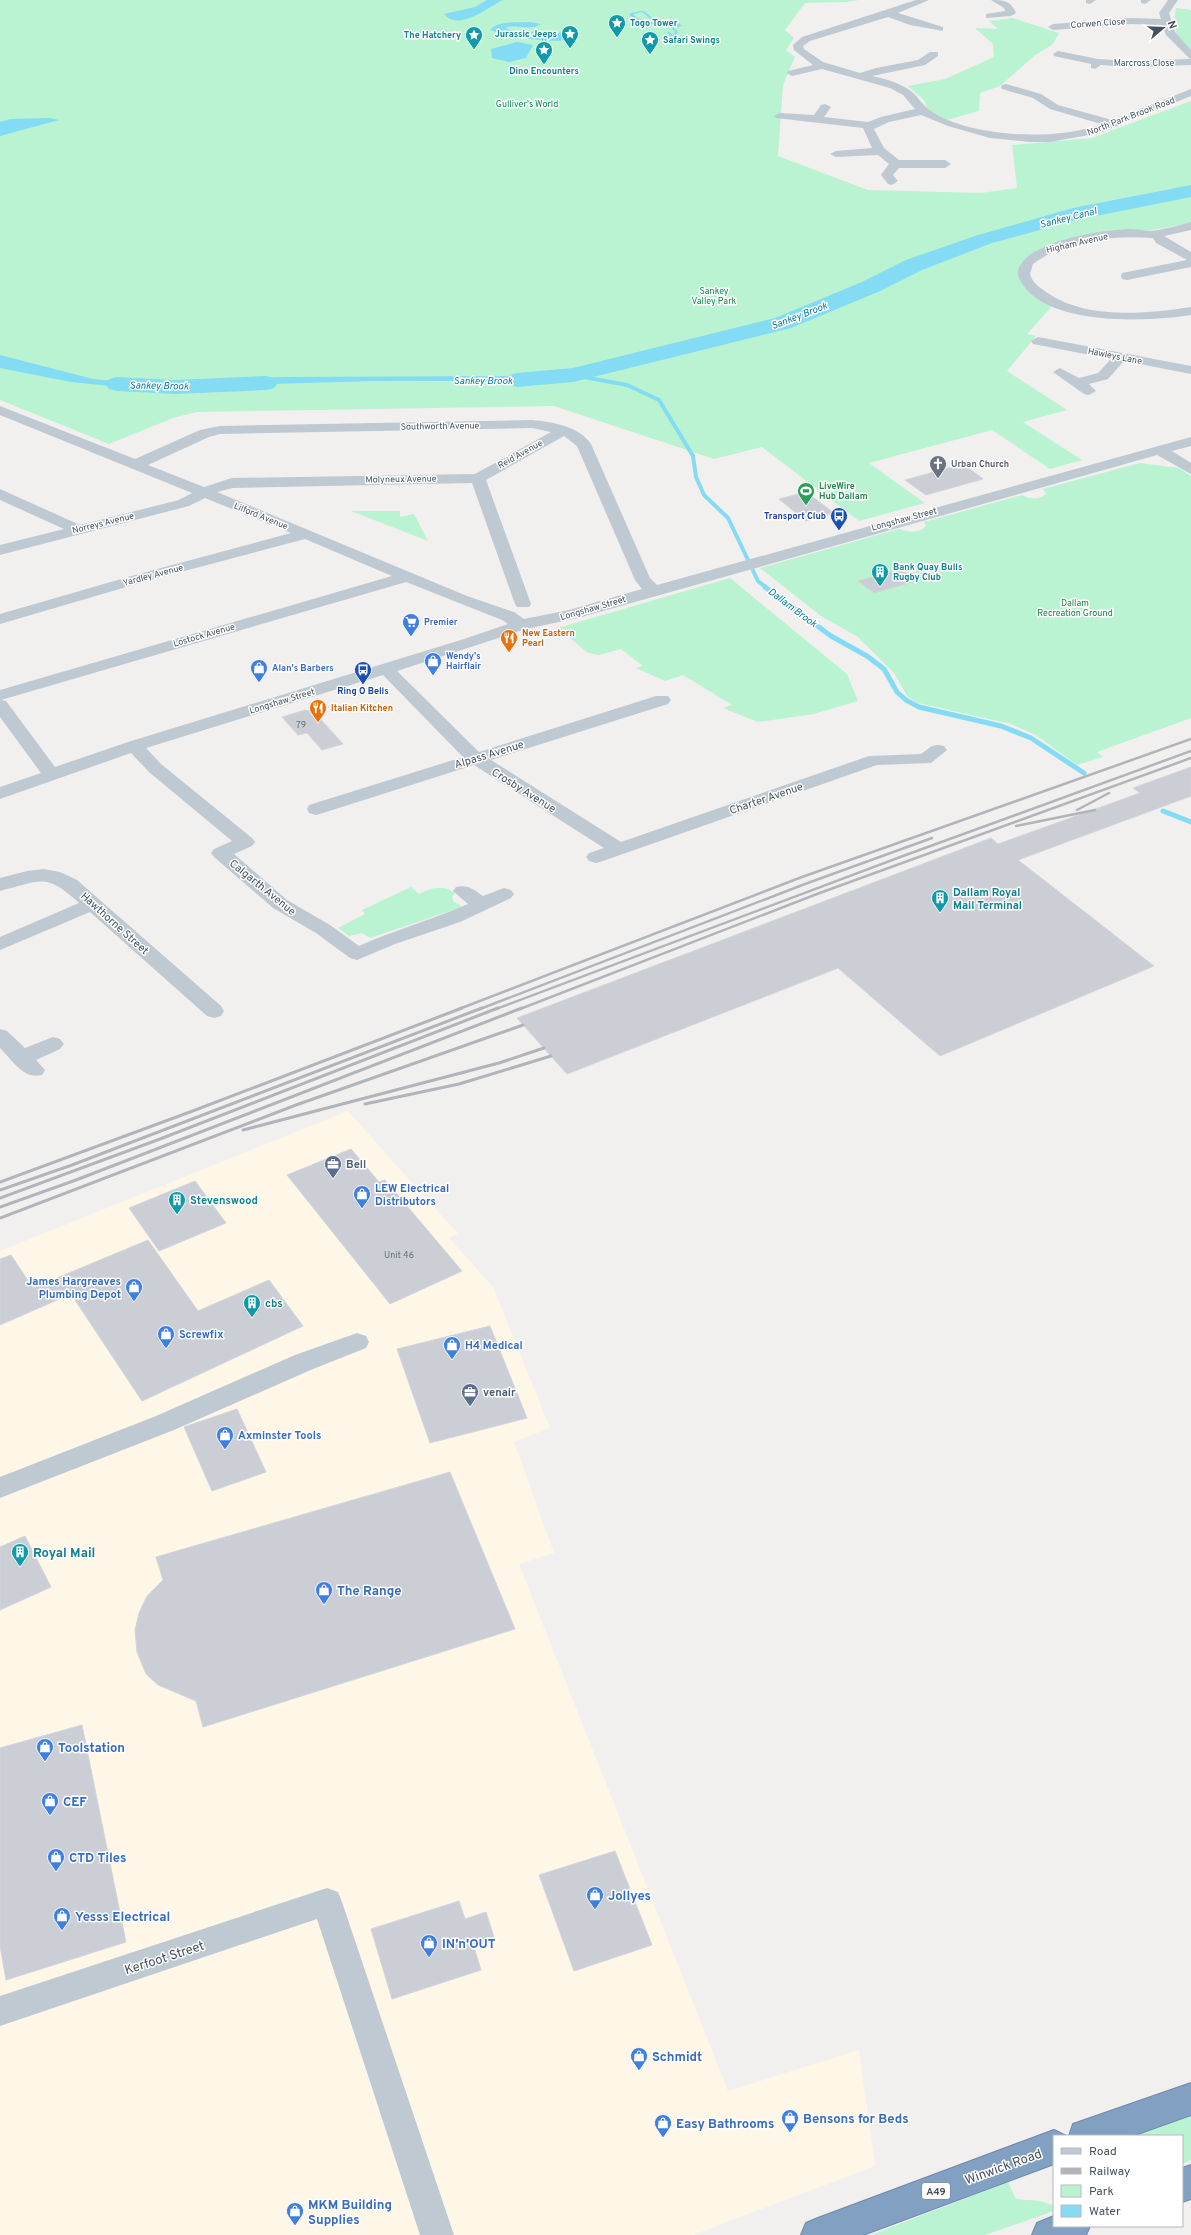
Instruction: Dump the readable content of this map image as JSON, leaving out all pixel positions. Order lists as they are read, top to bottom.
{
  "streets": {
    "highway": ["Winwick Road", "A49"],
    "street": [
      "Corwen Close",
      "Marcross Close",
      "North Park Brook Road",
      "Higham Avenue",
      "Hawleys Lane",
      "Southworth Avenue",
      "Reid Avenue",
      "Molyneux Avenue",
      "Lilford Avenue",
      "Longshaw Street",
      "Norreys Avenue",
      "Yardley Avenue",
      "Lostock Avenue",
      "Alpass Avenue",
      "Crosby Avenue",
      "Charter Avenue",
      "Calgarth Avenue",
      "Hawthorne Street",
      "Kerfoot Street"
    ]
  },
  "crossings": [
    ["Southworth Avenue", "Reid Avenue"],
    ["Southworth Avenue", "Lilford Avenue"],
    ["Southworth Avenue", "Longshaw Street"],
    ["Reid Avenue", "Molyneux Avenue"],
    ["Molyneux Avenue", "Lilford Avenue"],
    ["Molyneux Avenue", "Norreys Avenue"],
    ["Lilford Avenue", "Longshaw Street"],
    ["Lilford Avenue", "Norreys Avenue"],
    ["Lilford Avenue", "Yardley Avenue"],
    ["Lilford Avenue", "Lostock Avenue"],
    ["Longshaw Street", "Crosby Avenue"],
    ["Longshaw Street", "Calgarth Avenue"],
    ["Alpass Avenue", "Crosby Avenue"],
    ["Crosby Avenue", "Charter Avenue"]
  ],
  "water": ["Sankey Canal", "Sankey Brook", "Dallam Brook"],
  "parks": ["Gulliver's World", "Sankey Valley Park", "Dallam Recreation Ground"],
  "places": {
    "place": [
      "Togo Tower",
      "Jurassic Jeeps",
      "The Hatchery",
      "Safari Swings",
      "Dino Encounters"
    ],
    "church": ["Urban Church"],
    "sports": ["LiveWire Hub Dallam"],
    "bus stop": ["Transport Club", "Ring O Bells"],
    "building": [
      "Bank Quay Bulls Rugby Club",
      "Dallam Royal Mail Terminal",
      "Stevenswood",
      "cbs",
      "Royal Mail"
    ],
    "supermarket": ["Premier"],
    "restaurant": ["New Eastern Pearl", "Italian Kitchen"],
    "shop": [
      "Wendy's Hairflair",
      "Alan's Barbers",
      "LEW Electrical Distributors",
      "James Hargreaves Plumbing Depot",
      "Screwfix",
      "H4 Medical",
      "Axminster Tools",
      "The Range",
      "Toolstation",
      "CEF",
      "CTD Tiles",
      "Jollyes",
      "Yesss Electrical",
      "IN'n'OUT",
      "Schmidt",
      "Bensons for Beds",
      "Easy Bathrooms",
      "MKM Building Supplies"
    ],
    "office": ["Bell", "venair"]
  },
  "house_numbers": ["79", "Unit 46"],
  "legend": [
    "Road",
    "Railway",
    "Park",
    "Water"
  ],
  "north": "right"
}
